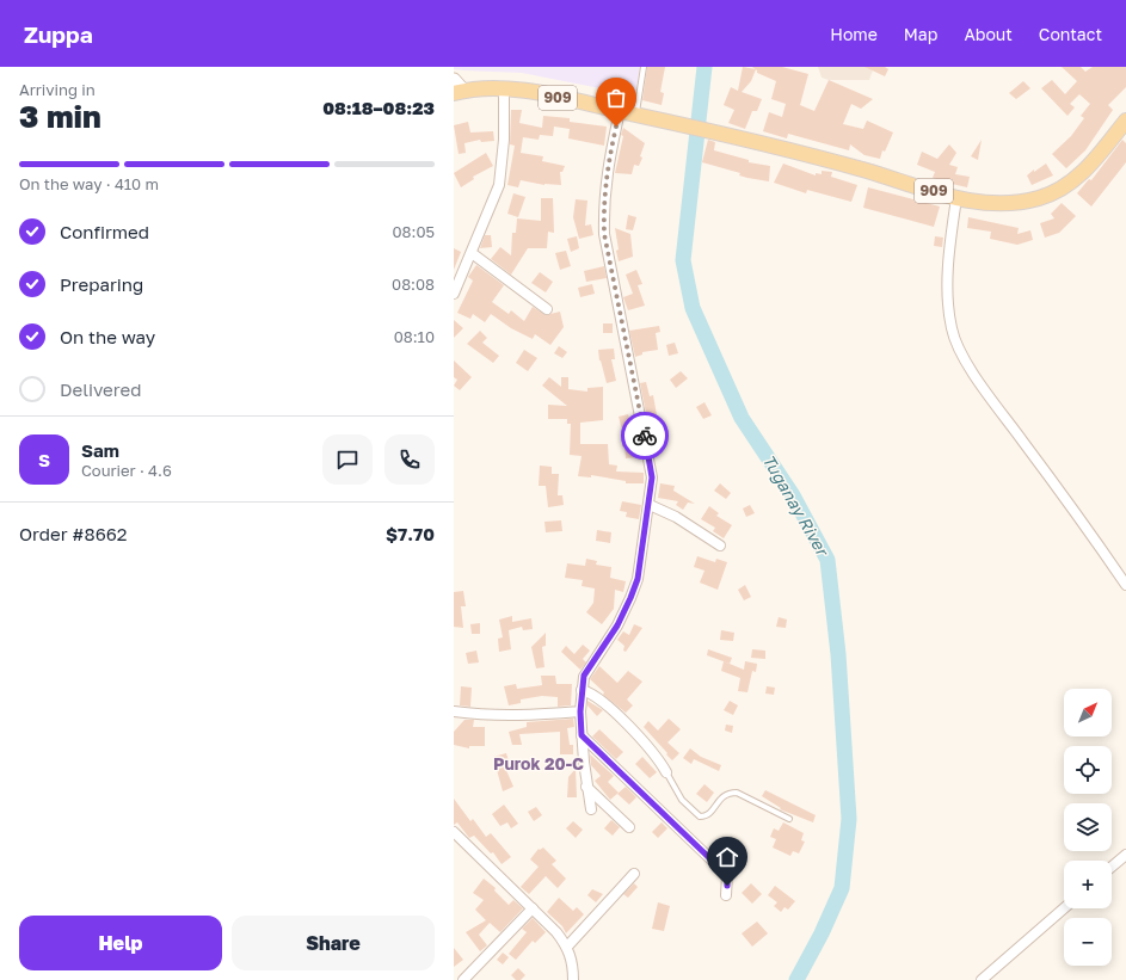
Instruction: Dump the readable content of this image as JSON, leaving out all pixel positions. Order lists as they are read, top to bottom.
{
  "streets": {
    "main road": ["909"]
  },
  "districts": ["Purok 20-C"],
  "water": ["Tuganay River"],
  "north": "top right",
  "page": {
    "header": "Zuppa",
    "nav": [
      "Home",
      "Map",
      "About",
      "Contact"
    ],
    "heading": ["3 min", "Arriving in", "08:18–08:23"],
    "panel": [
      "Sam",
      "Courier · 4.6",
      "Order #8662",
      "$7.70"
    ],
    "bar": "On the way · 410 m",
    "list": [
      ["Confirmed", "08:05"],
      ["Preparing", "08:08"],
      ["On the way", "08:10"],
      "Delivered"
    ],
    "round": "S",
    "map_buttons": ["+", "−"],
    "buttons": ["Help", "Share"]
  }
}
